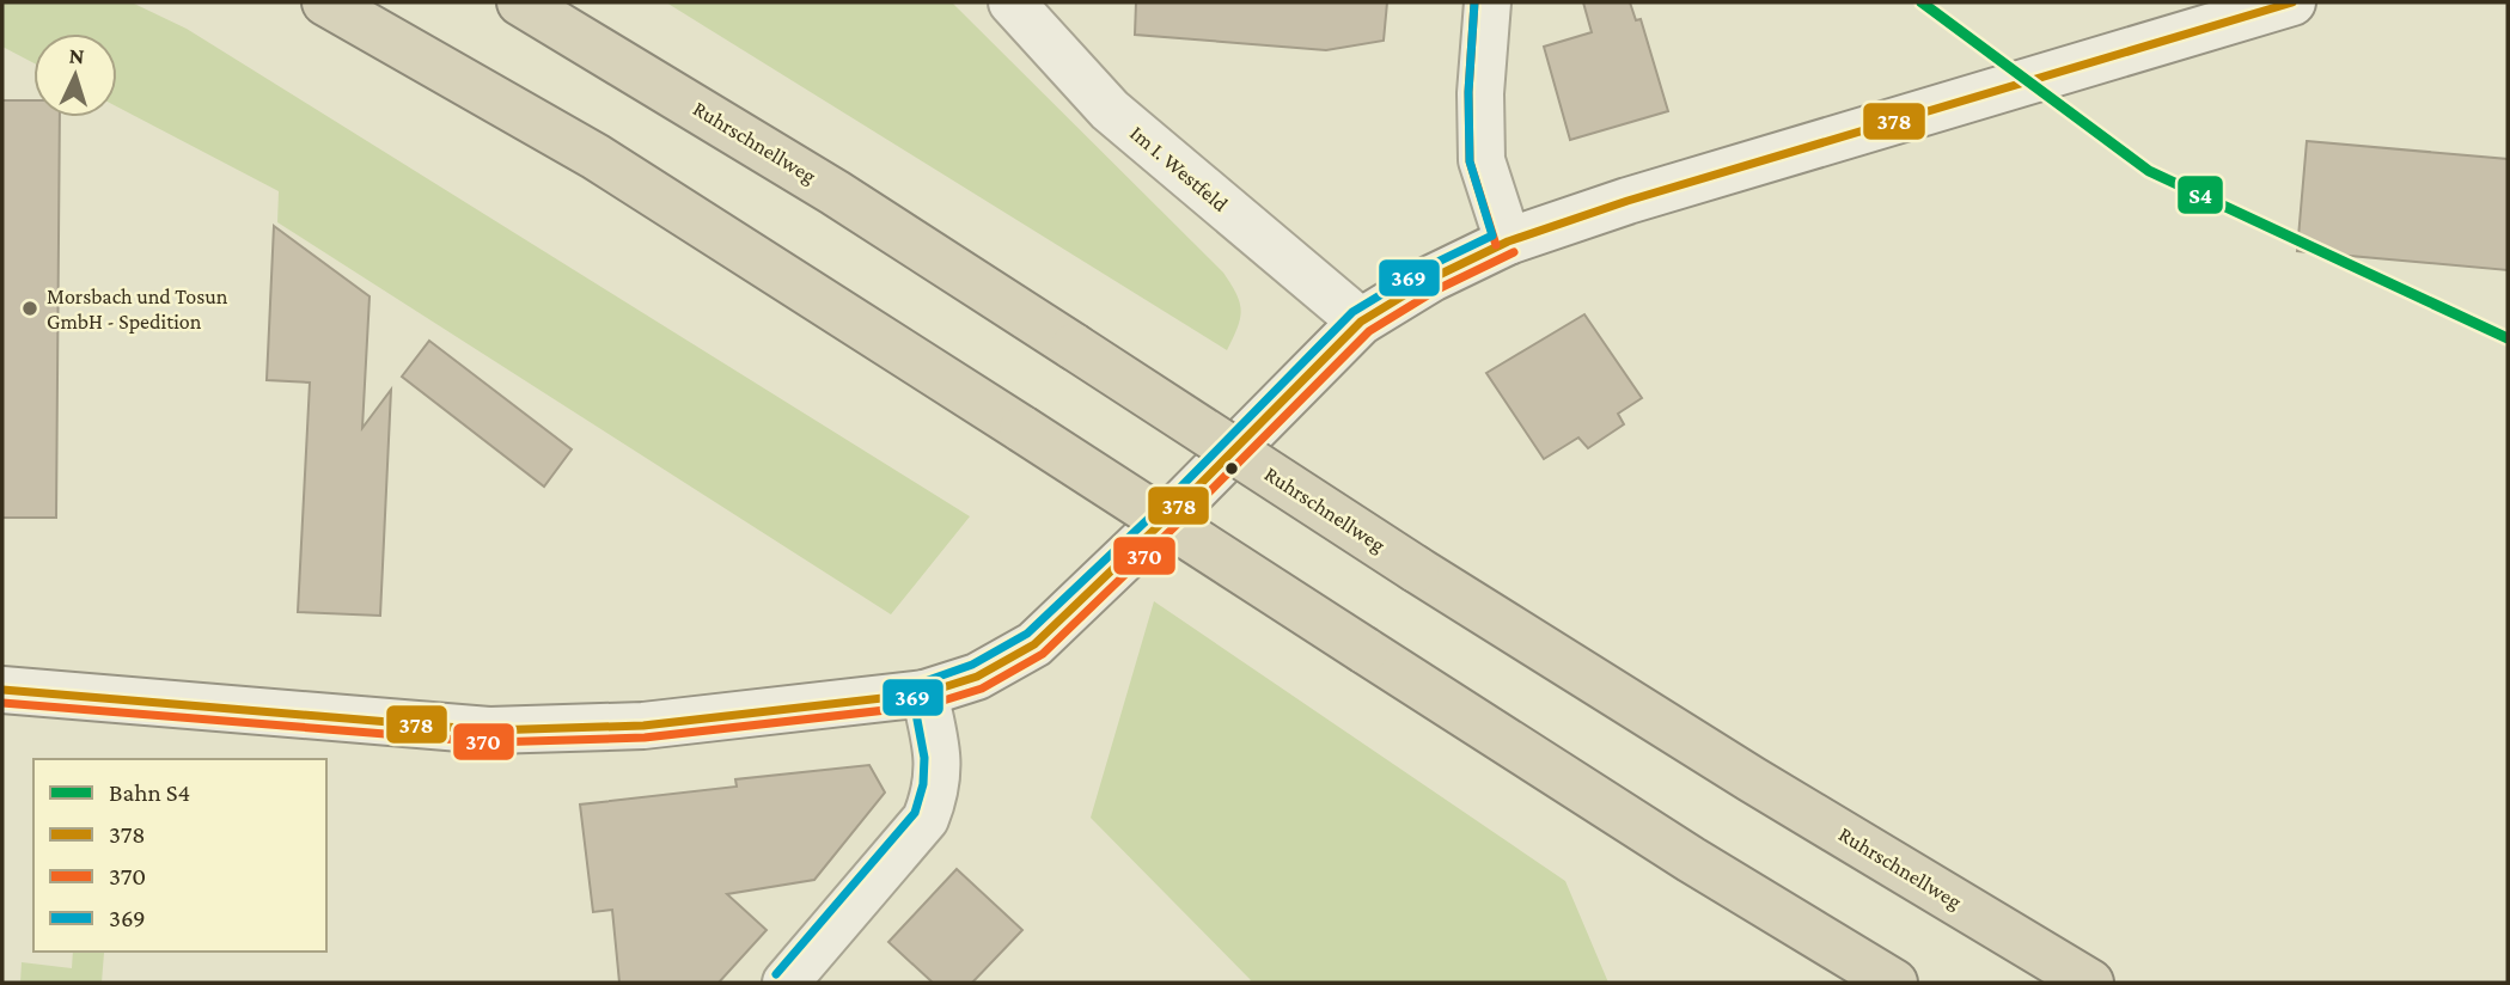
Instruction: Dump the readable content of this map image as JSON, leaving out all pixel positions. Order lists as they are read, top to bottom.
{
  "streets": {
    "highway": ["Ruhrschnellweg"],
    "main road": ["Im I. Westfeld"]
  },
  "places": ["Morsbach und Tosun GmbH - Spedition"],
  "lines": [
    "rail line S4",
    "transit line 378",
    "transit line 370",
    "transit line 369"
  ],
  "legend": [
    "Bahn S4",
    "378",
    "370",
    "369"
  ],
  "north": "top"
}
